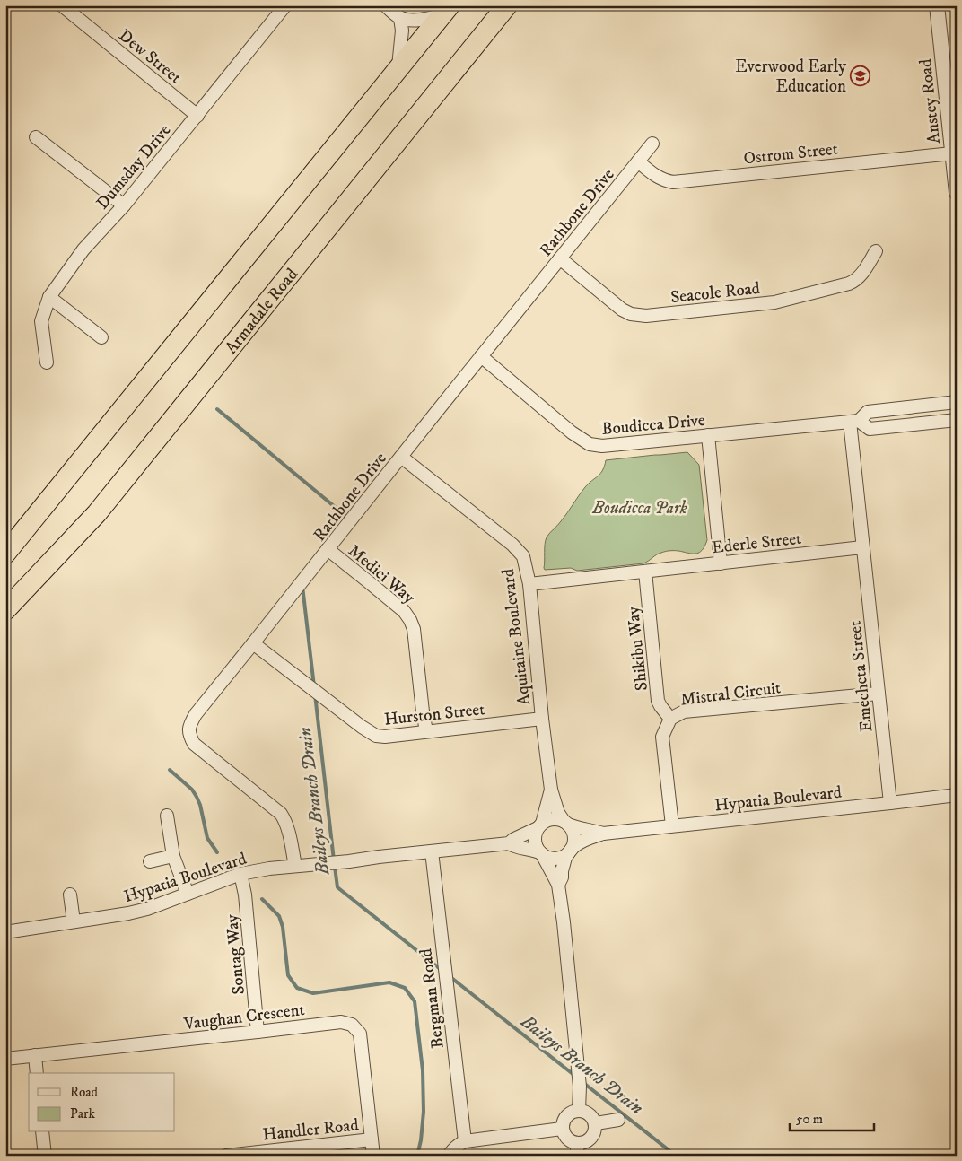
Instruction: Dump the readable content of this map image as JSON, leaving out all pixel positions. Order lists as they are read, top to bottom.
{
  "streets": {
    "highway": ["Armadale Road"],
    "street": [
      "Dew Street",
      "Anstey Road",
      "Ostrom Street",
      "Dumsday Drive",
      "Rathbone Drive",
      "Seacole Road",
      "Boudicca Drive",
      "Ederle Street",
      "Medici Way",
      "Aquitaine Boulevard",
      "Shikibu Way",
      "Emecheta Street",
      "Mistral Circuit",
      "Hurston Street",
      "Hypatia Boulevard",
      "Sontag Way",
      "Bergman Road",
      "Vaughan Crescent",
      "Handler Road"
    ]
  },
  "crossings": [
    ["Dew Street", "Dumsday Drive"],
    ["Anstey Road", "Ostrom Street"],
    ["Ostrom Street", "Rathbone Drive"],
    ["Rathbone Drive", "Seacole Road"],
    ["Rathbone Drive", "Boudicca Drive"],
    ["Rathbone Drive", "Medici Way"],
    ["Rathbone Drive", "Aquitaine Boulevard"],
    ["Rathbone Drive", "Hurston Street"],
    ["Rathbone Drive", "Hypatia Boulevard"],
    ["Ederle Street", "Aquitaine Boulevard"],
    ["Ederle Street", "Shikibu Way"],
    ["Ederle Street", "Emecheta Street"],
    ["Medici Way", "Hurston Street"],
    ["Aquitaine Boulevard", "Hurston Street"],
    ["Shikibu Way", "Mistral Circuit"],
    ["Emecheta Street", "Mistral Circuit"],
    ["Emecheta Street", "Hypatia Boulevard"],
    ["Mistral Circuit", "Hypatia Boulevard"],
    ["Hypatia Boulevard", "Sontag Way"],
    ["Hypatia Boulevard", "Bergman Road"],
    ["Sontag Way", "Vaughan Crescent"],
    ["Vaughan Crescent", "Handler Road"]
  ],
  "water": ["Baileys Branch Drain"],
  "parks": ["Boudicca Park"],
  "places": {
    "school or university": ["Everwood Early Education"]
  },
  "legend": ["Road", "Park"],
  "scale_bar": "50 m"
}
